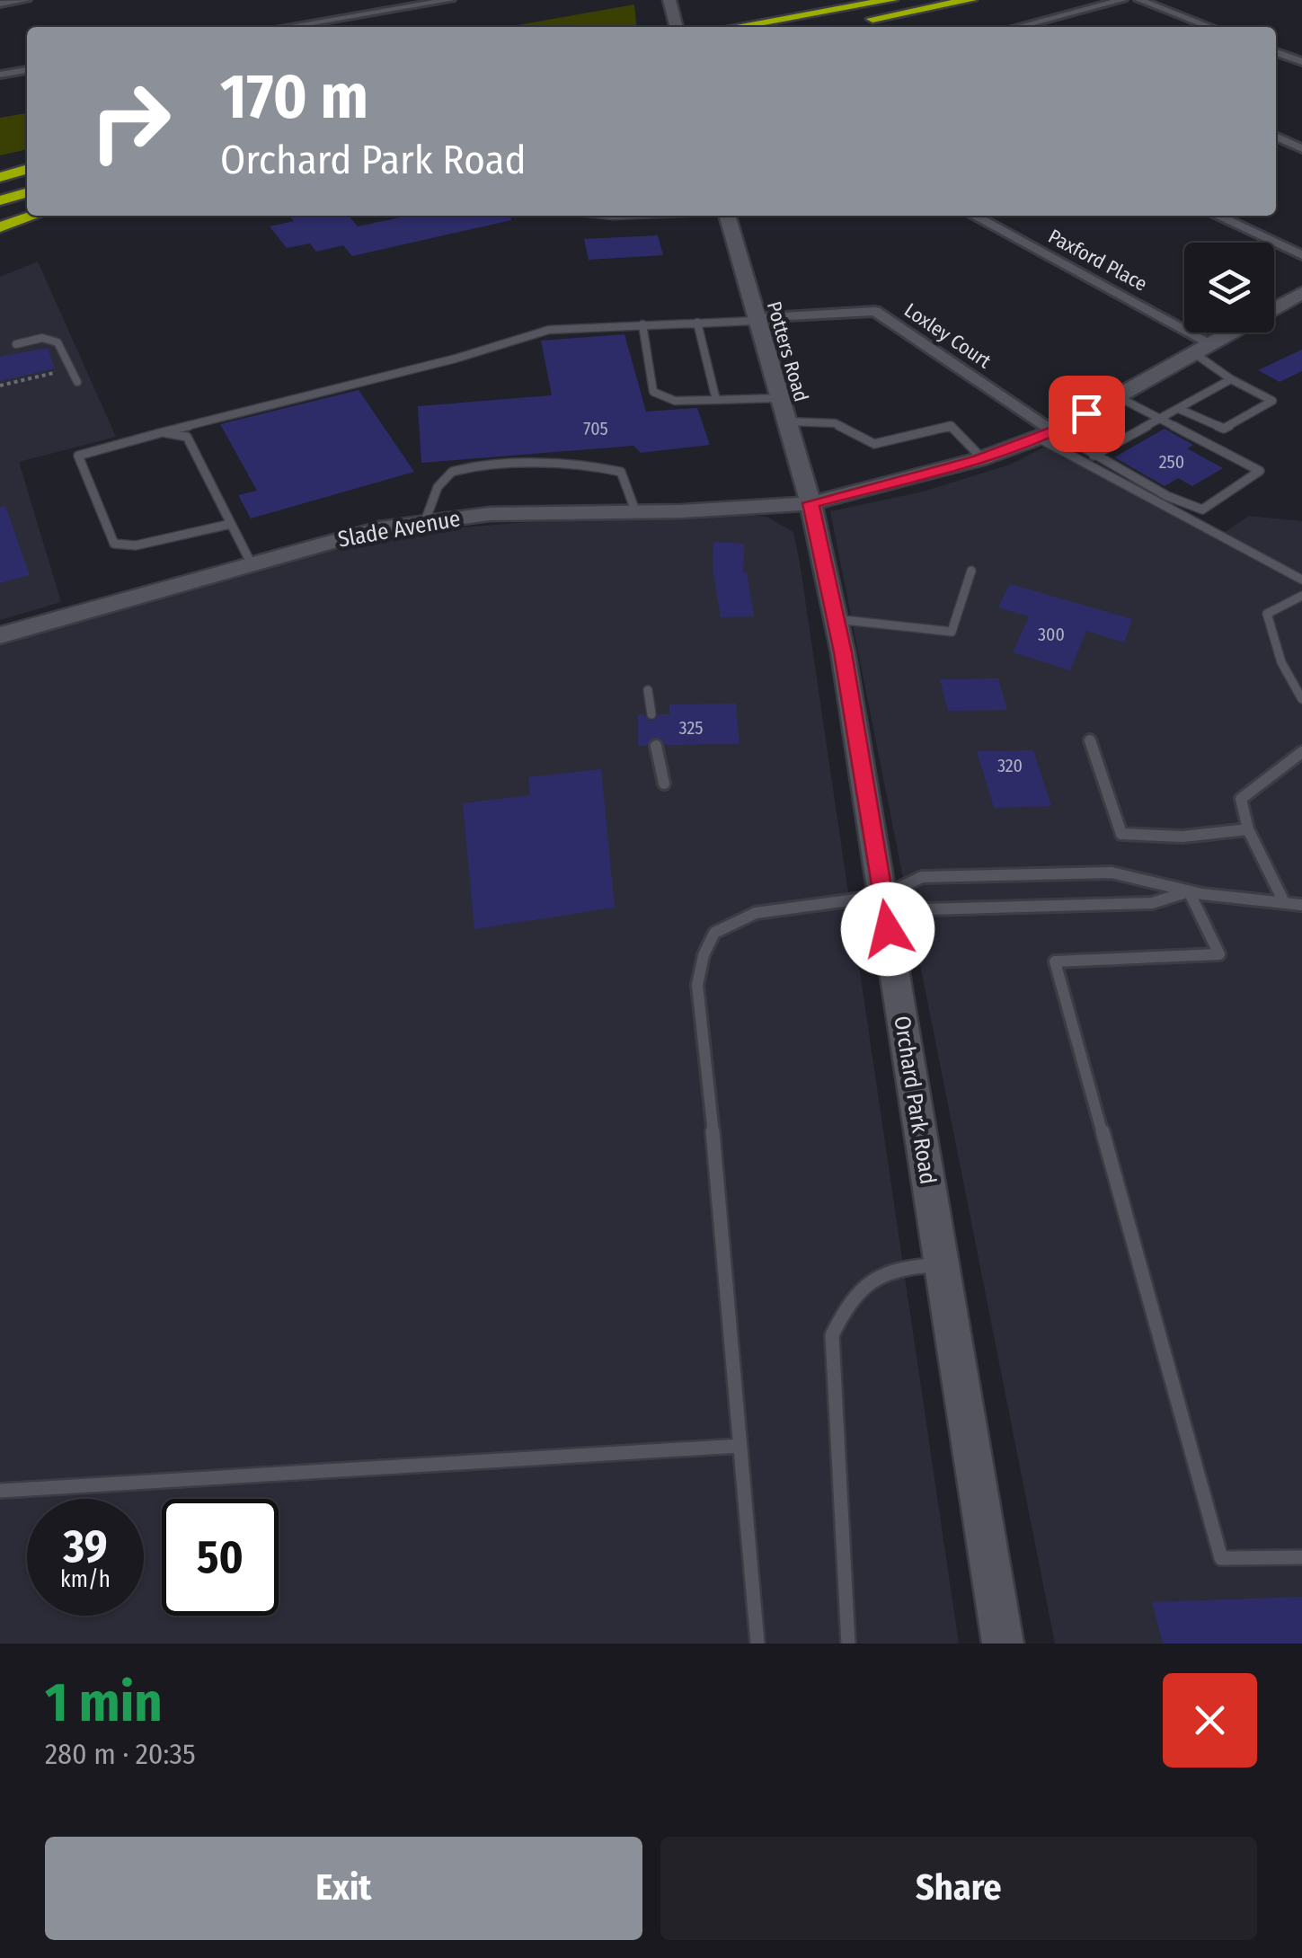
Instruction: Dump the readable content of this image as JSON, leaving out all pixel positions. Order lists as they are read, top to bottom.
{
  "streets": {
    "main road": ["Potters Road", "Slade Avenue", "Orchard Park Road"],
    "street": ["Paxford Place", "Loxley Court"]
  },
  "crossings": [
    ["Loxley Court", "Potters Road"],
    ["Potters Road", "Slade Avenue"],
    ["Potters Road", "Orchard Park Road"],
    ["Slade Avenue", "Orchard Park Road"]
  ],
  "house_numbers": [
    "705",
    "250",
    "300",
    "325",
    "320"
  ],
  "page": {
    "turn": ["170 m", "Orchard Park Road"],
    "speed": "39 km/h",
    "limit": "50",
    "heading": ["1 min", "280 m · 20:35"],
    "buttons": ["Exit", "Share"]
  }
}
